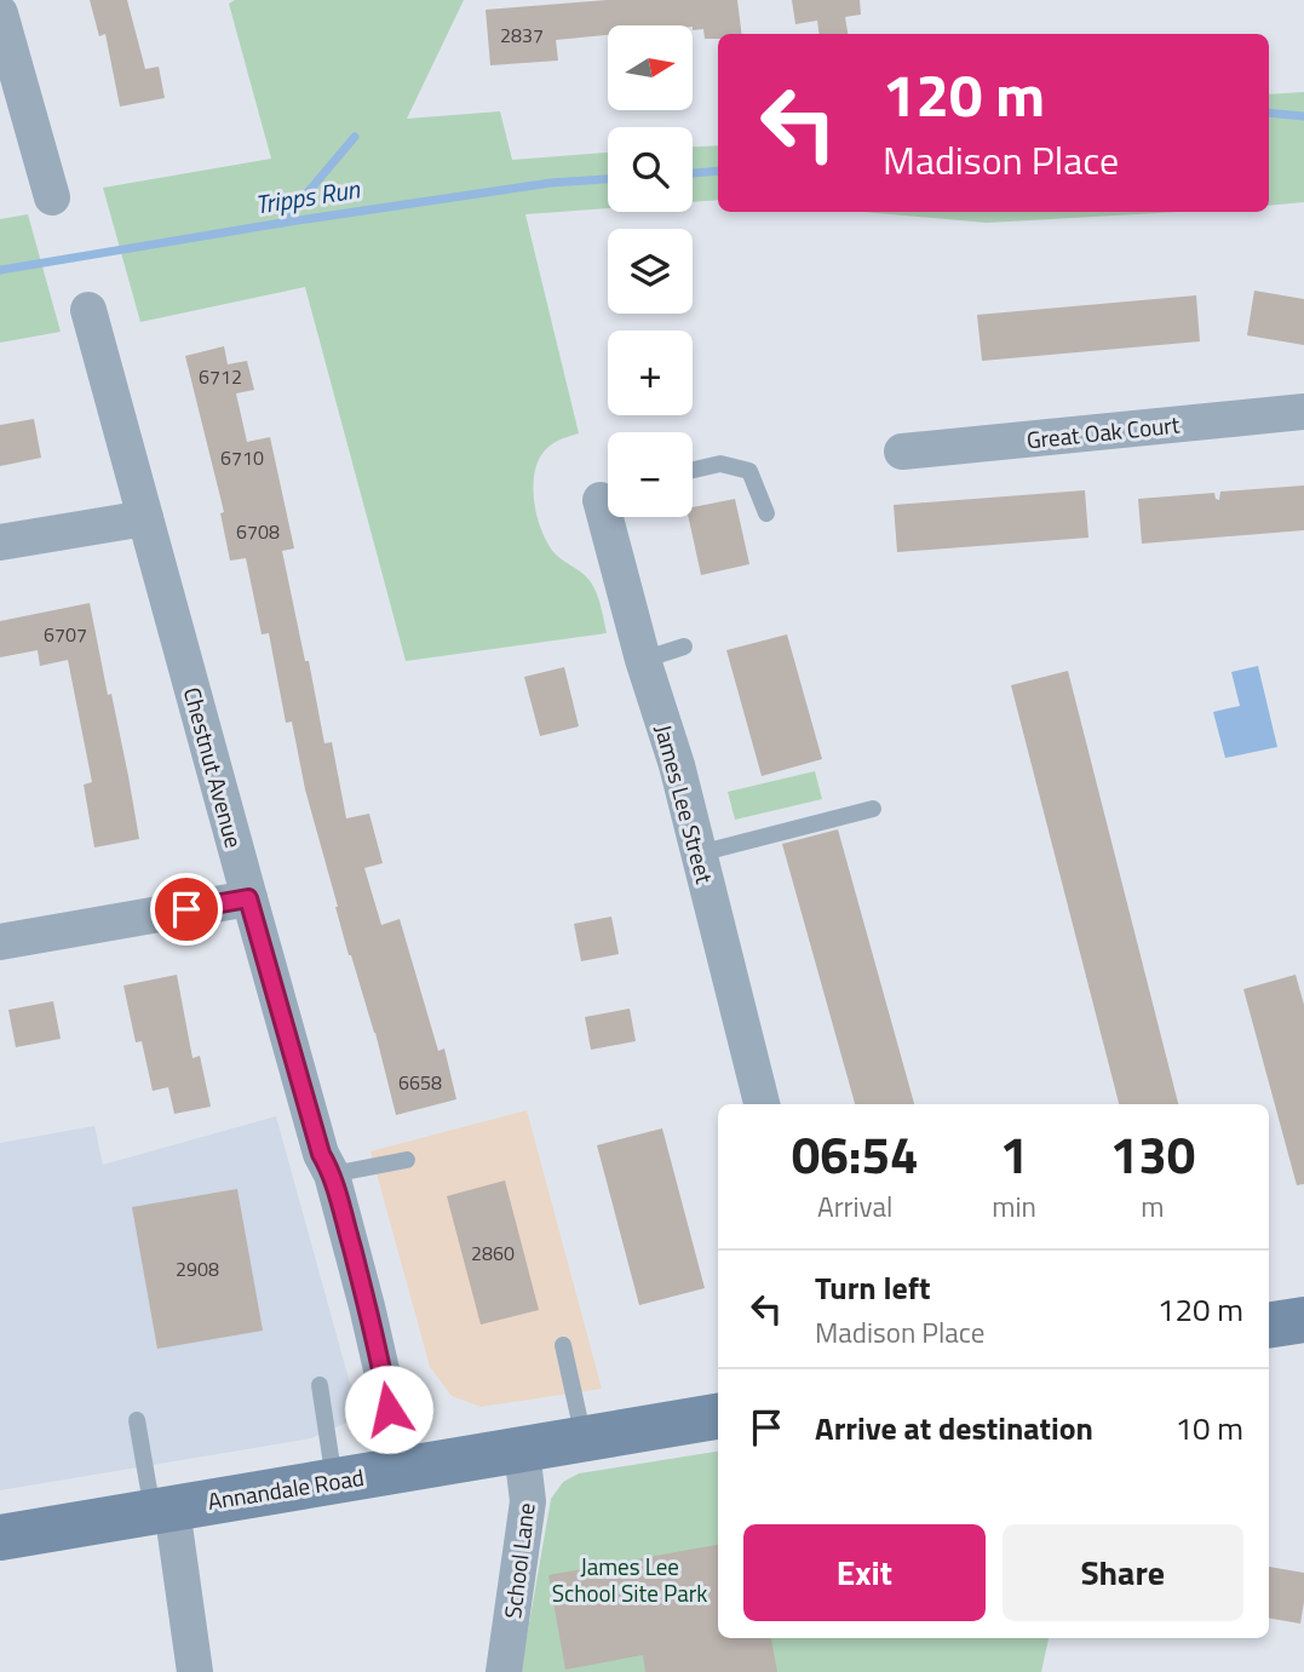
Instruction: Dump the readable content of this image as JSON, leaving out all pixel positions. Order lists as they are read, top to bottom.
{
  "streets": {
    "main road": ["Annandale Road"],
    "street": [
      "Great Oak Court",
      "Chestnut Avenue",
      "James Lee Street",
      "School Lane"
    ]
  },
  "crossings": [
    ["Chestnut Avenue", "Annandale Road"],
    ["Annandale Road", "School Lane"]
  ],
  "water": ["Tripps Run"],
  "parks": ["James Lee School Site Park"],
  "house_numbers": [
    "2837",
    "6712",
    "6710",
    "6708",
    "6707",
    "6658",
    "2860",
    "2908"
  ],
  "north": "right",
  "page": {
    "map_buttons": ["+", "−"],
    "turn": ["120 m", "Madison Place"],
    "eta": [
      "06:54",
      "Arrival",
      "1",
      "min",
      "130",
      "m"
    ],
    "list": [
      {
        "name": "Turn left",
        "note": "Madison Place",
        "value": "120 m"
      },
      {
        "name": "Arrive at destination",
        "value": "10 m"
      }
    ],
    "buttons": ["Exit", "Share"]
  }
}
